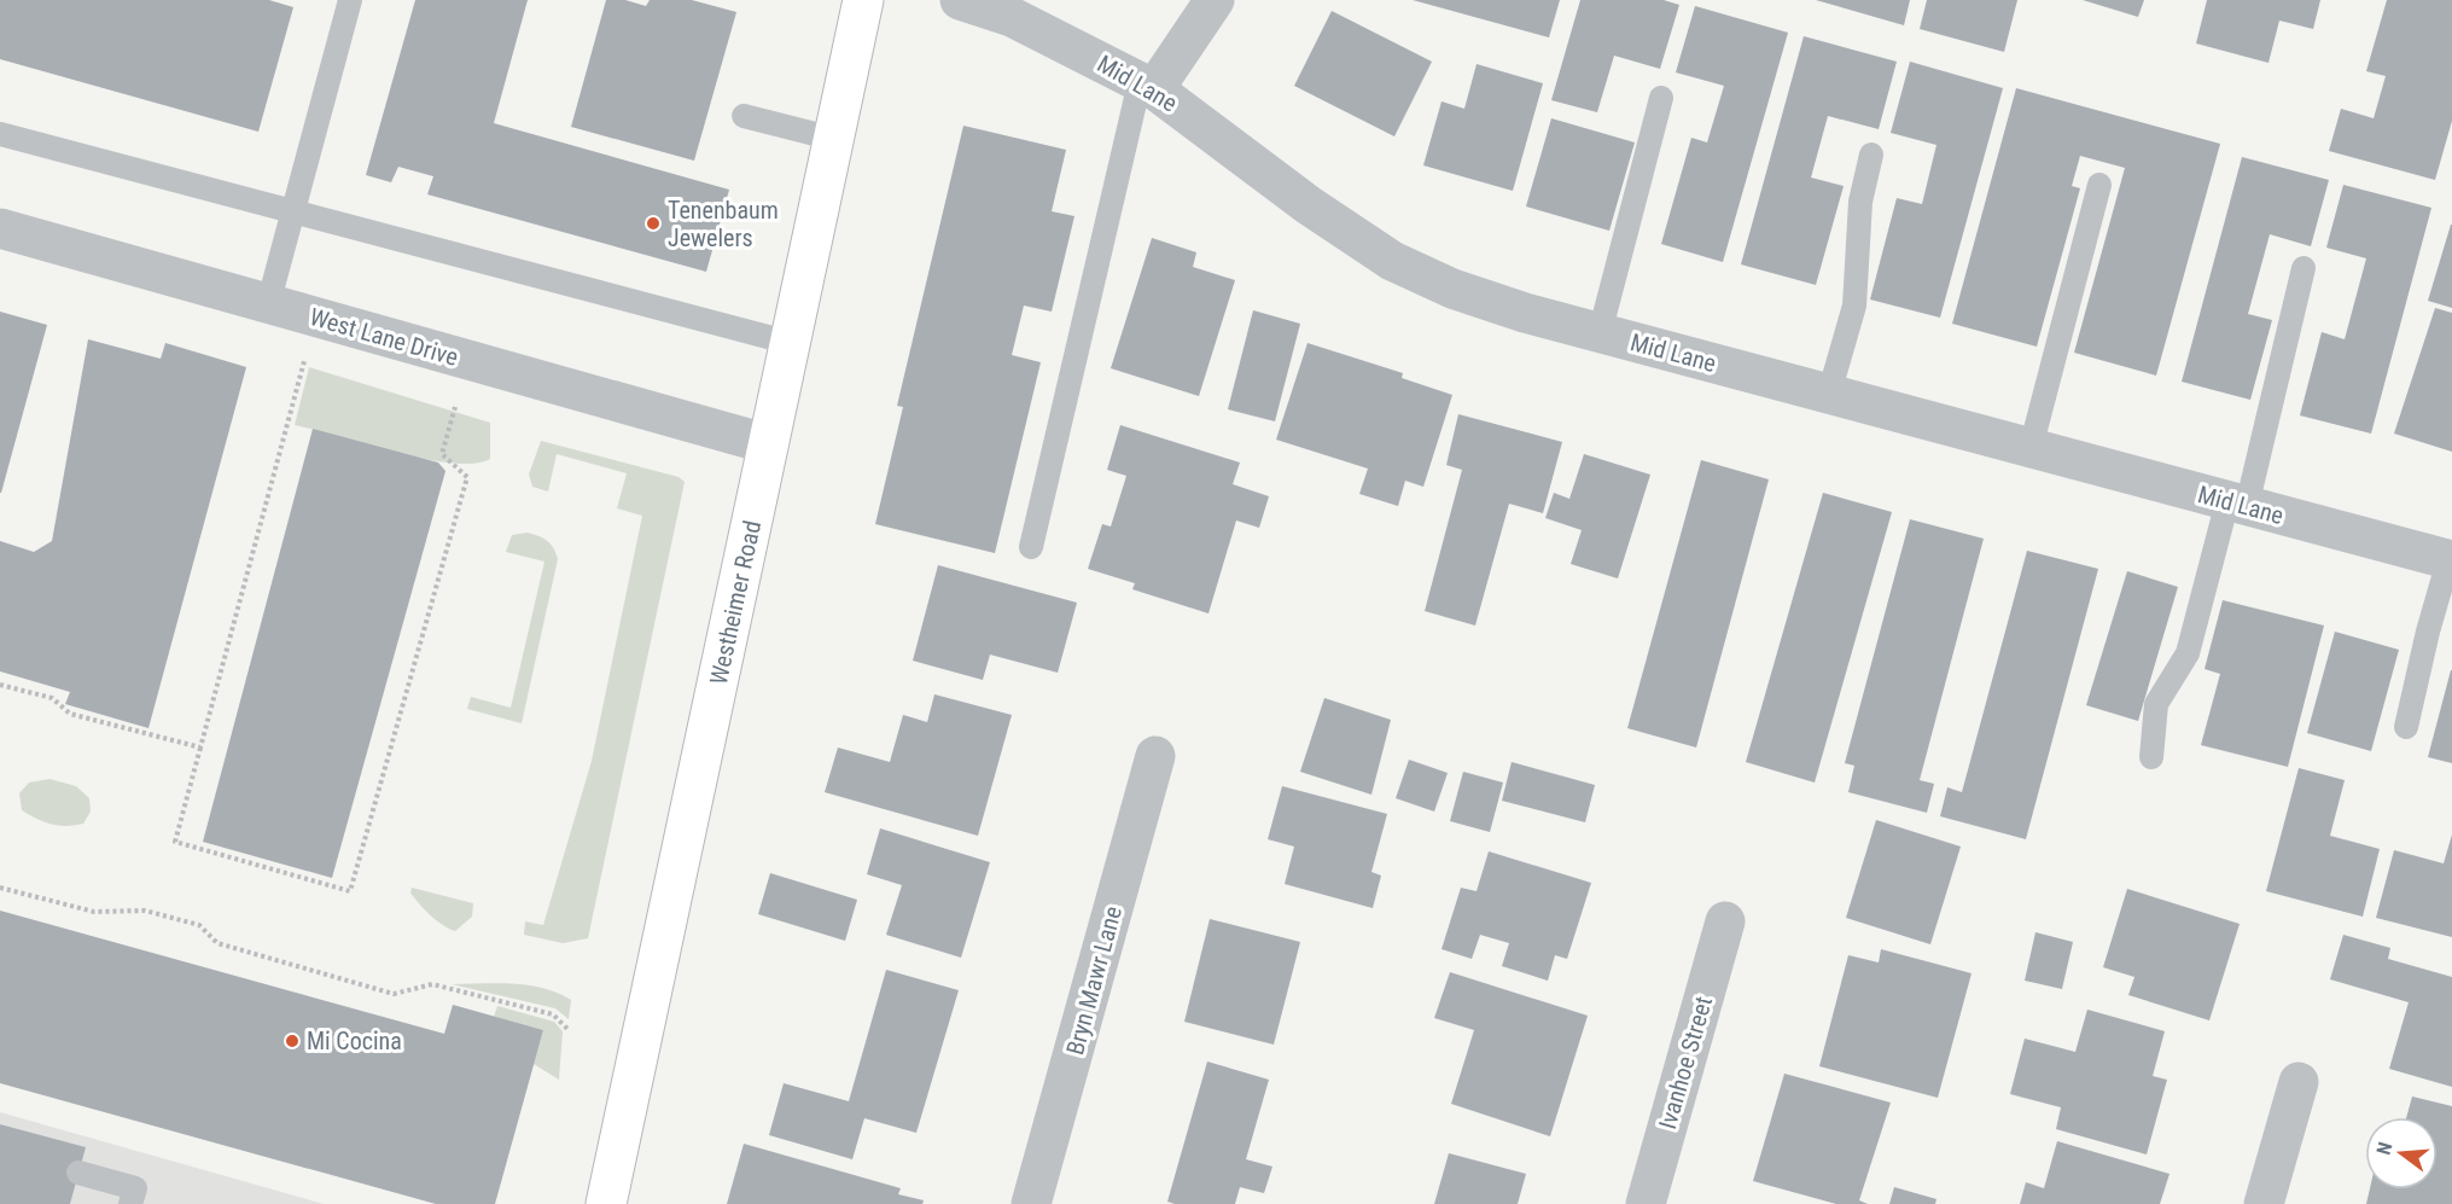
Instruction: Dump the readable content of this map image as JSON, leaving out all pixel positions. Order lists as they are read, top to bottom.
{
  "streets": {
    "main road": ["Westheimer Road"],
    "street": [
      "Mid Lane",
      "West Lane Drive",
      "Bryn Mawr Lane",
      "Ivanhoe Street"
    ]
  },
  "crossings": [
    ["West Lane Drive", "Westheimer Road"]
  ],
  "places": ["Tenenbaum Jewelers", "Mi Cocina"],
  "north": "left"
}
